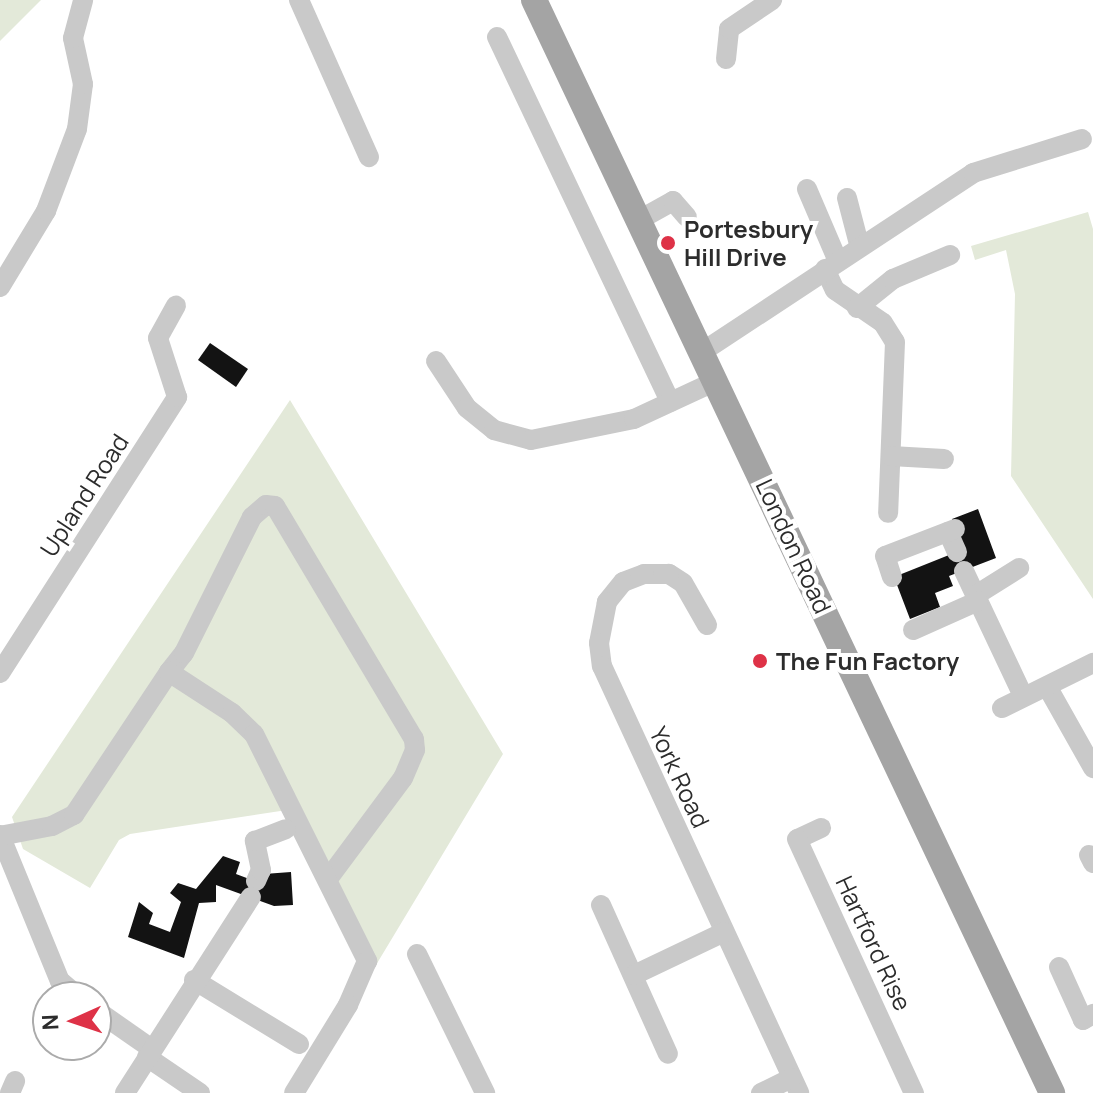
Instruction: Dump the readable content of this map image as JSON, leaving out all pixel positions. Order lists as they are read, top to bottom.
{
  "streets": {
    "main road": ["London Road"],
    "street": ["Upland Road", "York Road", "Hartford Rise"]
  },
  "places": ["Portesbury Hill Drive", "The Fun Factory"],
  "north": "left"
}
